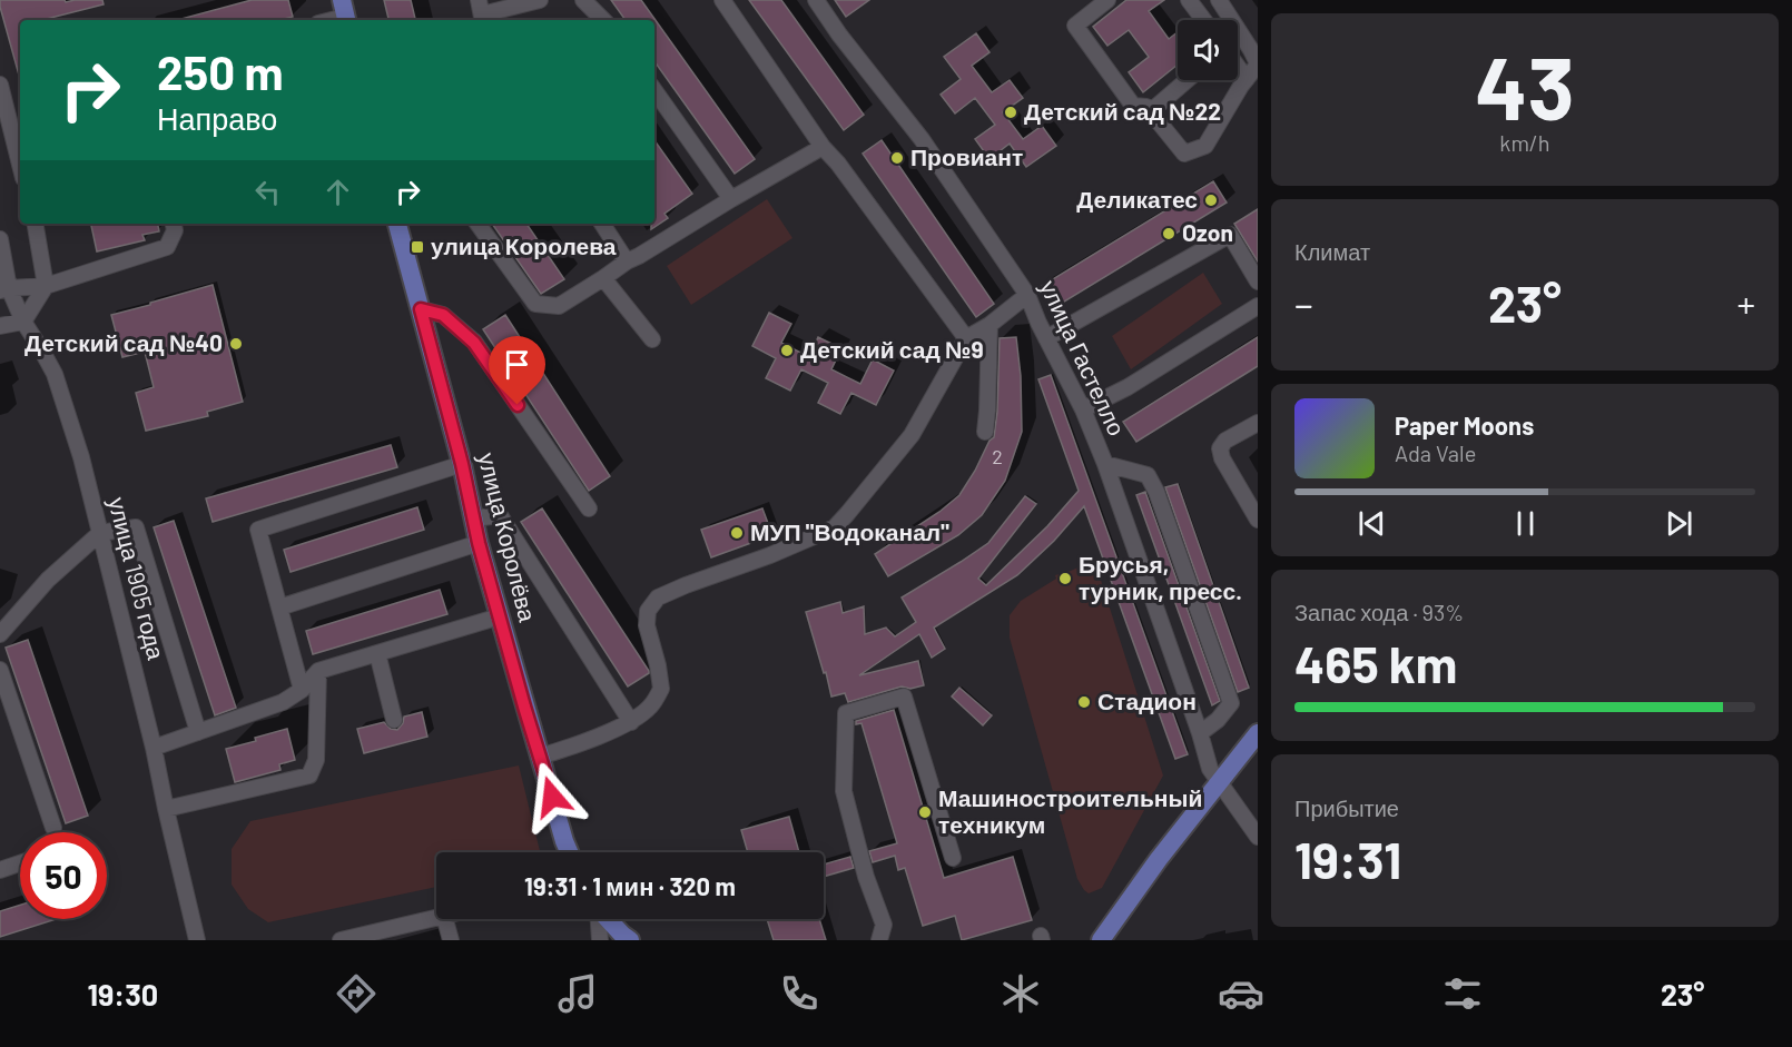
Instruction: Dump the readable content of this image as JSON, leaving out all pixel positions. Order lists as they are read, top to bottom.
{
  "streets": {
    "main road": ["улица Королёва"],
    "street": ["улица Гастелло", "улица 1905 года"]
  },
  "places": {
    "other": [
      "Детский сад №22",
      "Провиант",
      "Деликатес",
      "Ozon",
      "Детский сад №40",
      "Детский сад №9",
      "МУП \"Водоканал\"",
      "Брусья, турник, пресс.",
      "Стадион",
      "Машиностроительный техникум"
    ],
    "transit": ["улица Королева"]
  },
  "house_numbers": ["2"],
  "page": {
    "tile": [
      ["43", "km/h"],
      "Климат",
      ["Запас хода · 93%", "465 km"],
      ["Прибытие", "19:31"]
    ],
    "turn": ["250 m", "Направо"],
    "heat": ["−", "23°", "+"],
    "song": ["Paper Moons", "Ada Vale"],
    "limit": "50",
    "trip": "19:31 · 1 мин · 320 m",
    "tabs": ["19:30", "23°"]
  }
}
